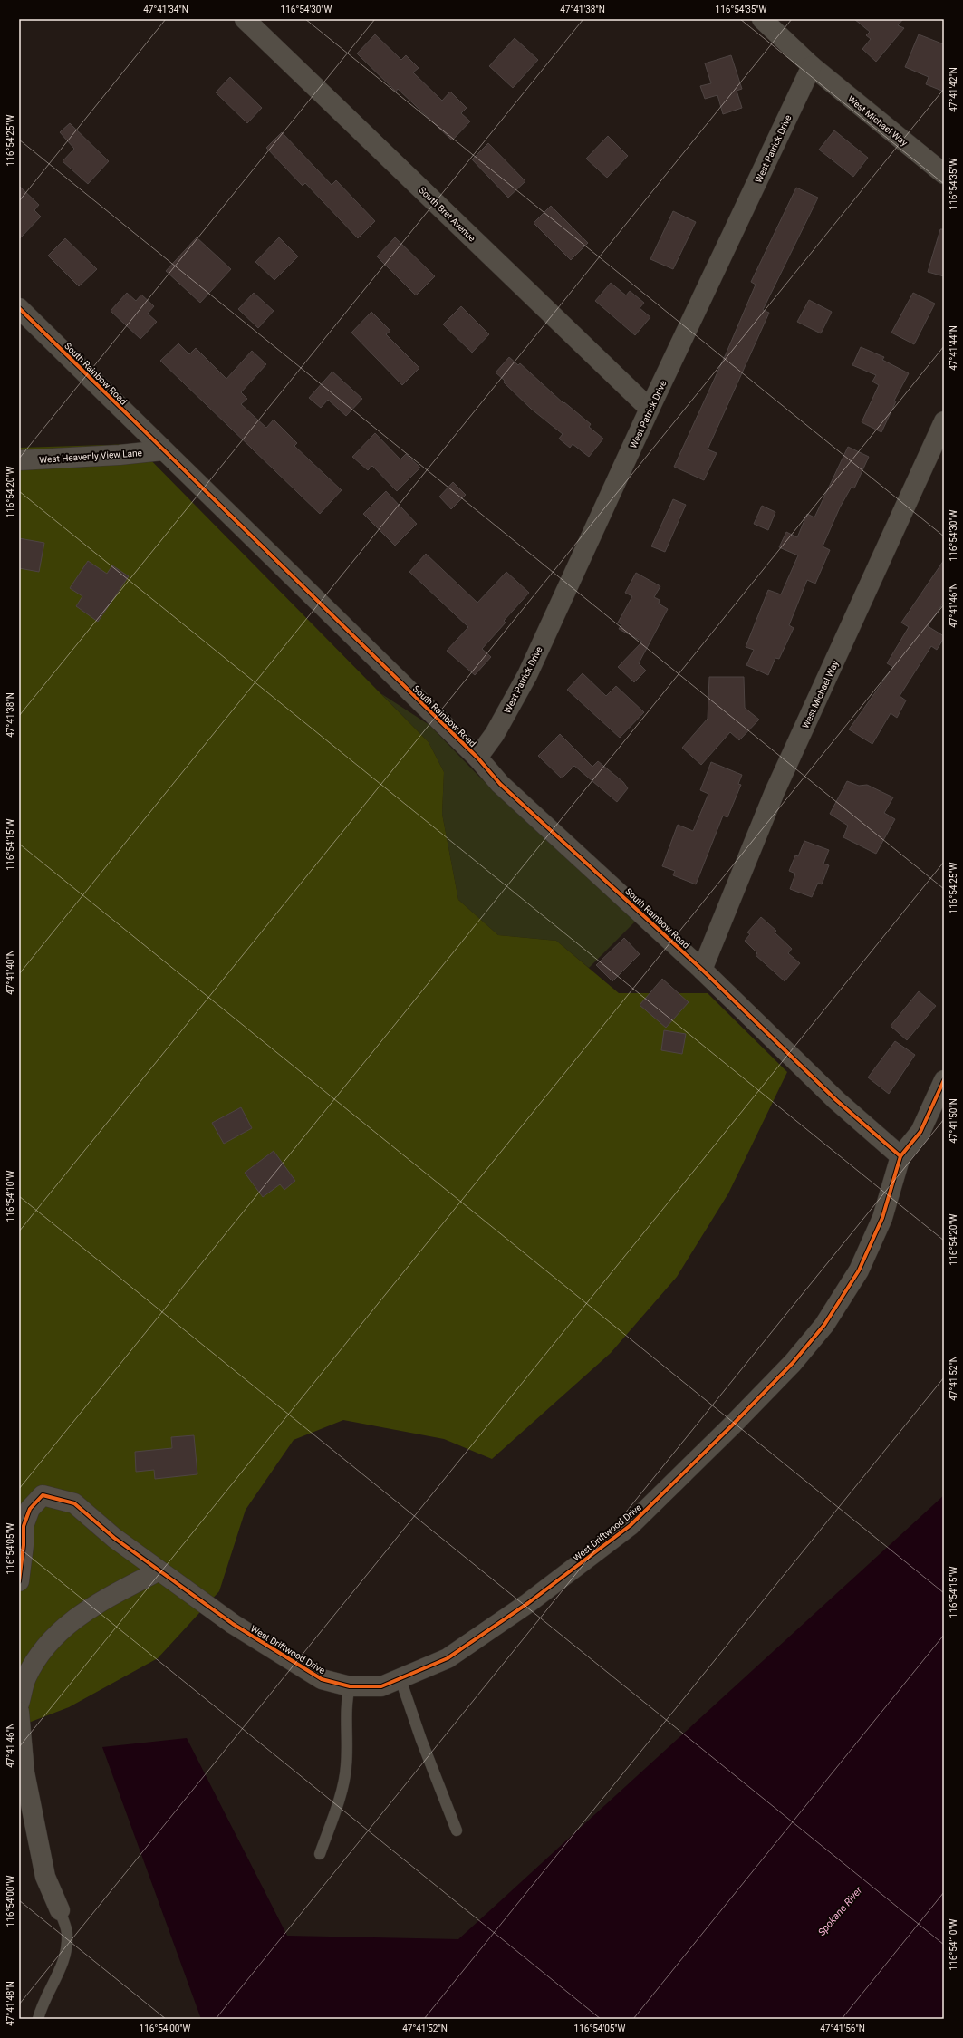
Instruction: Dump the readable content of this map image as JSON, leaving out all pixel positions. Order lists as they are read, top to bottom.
{
  "streets": {
    "street": [
      "West Michael Way",
      "West Patrick Drive",
      "South Bret Avenue",
      "South Rainbow Road",
      "West Heavenly View Lane",
      "West Driftwood Drive"
    ]
  },
  "crossings": [
    ["West Michael Way", "West Patrick Drive"],
    ["West Michael Way", "South Rainbow Road"],
    ["West Patrick Drive", "South Bret Avenue"],
    ["West Patrick Drive", "South Rainbow Road"],
    ["South Rainbow Road", "West Heavenly View Lane"],
    ["South Rainbow Road", "West Driftwood Drive"]
  ],
  "water": ["Spokane River"],
  "coordinates": [
    "47°41'34\"N",
    "116°54'30\"W",
    "47°41'38\"N",
    "116°54'35\"W",
    "47°41'42\"N",
    "116°54'25\"W",
    "47°41'44\"N",
    "116°54'20\"W",
    "47°41'46\"N",
    "116°54'15\"W",
    "47°41'40\"N",
    "47°41'50\"N",
    "116°54'10\"W",
    "47°41'52\"N",
    "116°54'05\"W",
    "116°54'00\"W",
    "47°41'48\"N",
    "47°41'56\"N"
  ]
}
